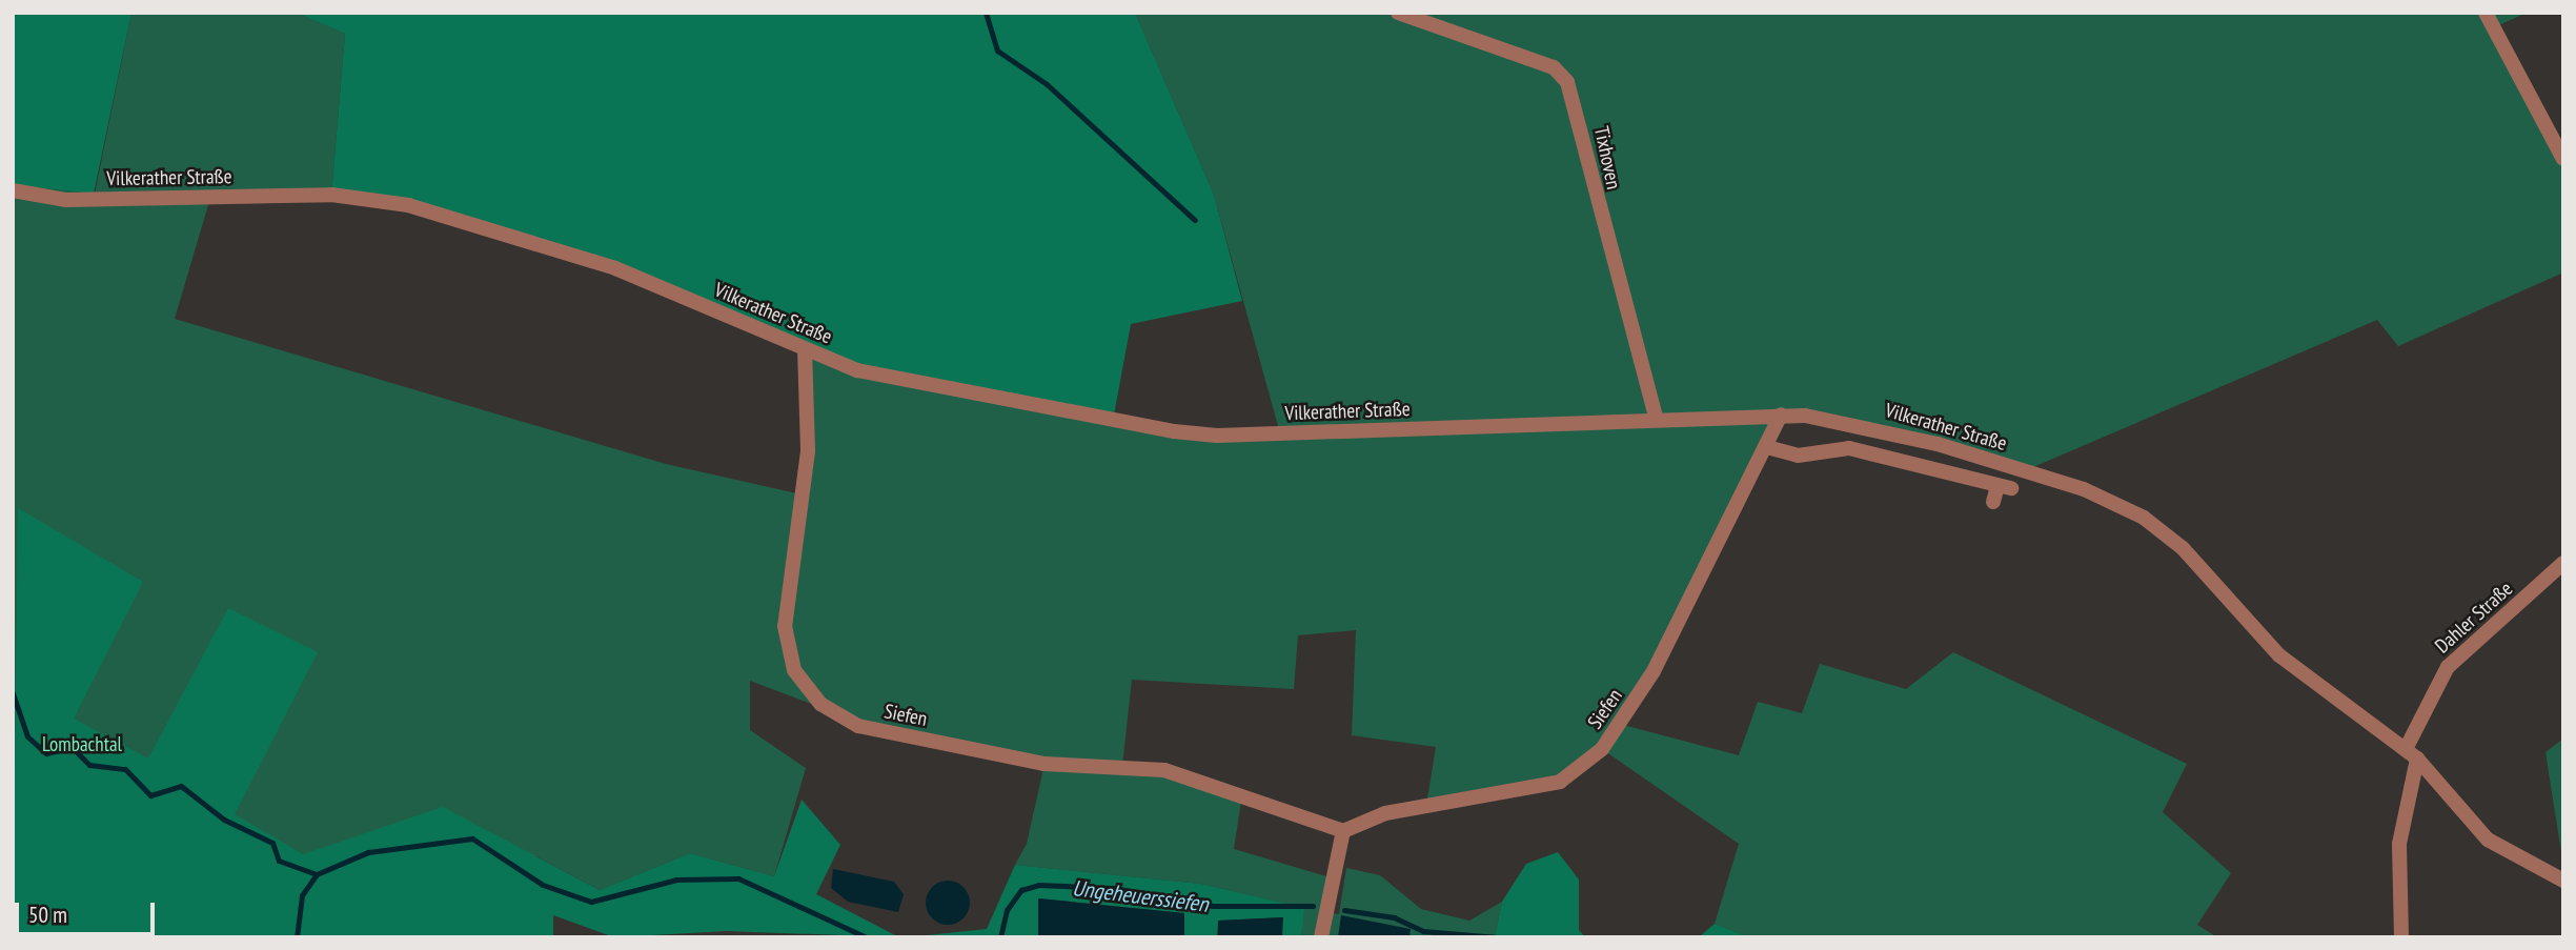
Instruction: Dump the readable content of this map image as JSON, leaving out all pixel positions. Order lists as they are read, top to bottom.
{
  "streets": {
    "street": [
      "Tixhoven",
      "Vilkerather Straße",
      "Dahler Straße",
      "Siefen"
    ]
  },
  "crossings": [
    ["Tixhoven", "Vilkerather Straße"],
    ["Vilkerather Straße", "Dahler Straße"],
    ["Vilkerather Straße", "Siefen"]
  ],
  "water": ["Ungeheuerssiefen"],
  "parks": ["Lombachtal"],
  "scale_bar": "50 m"
}
